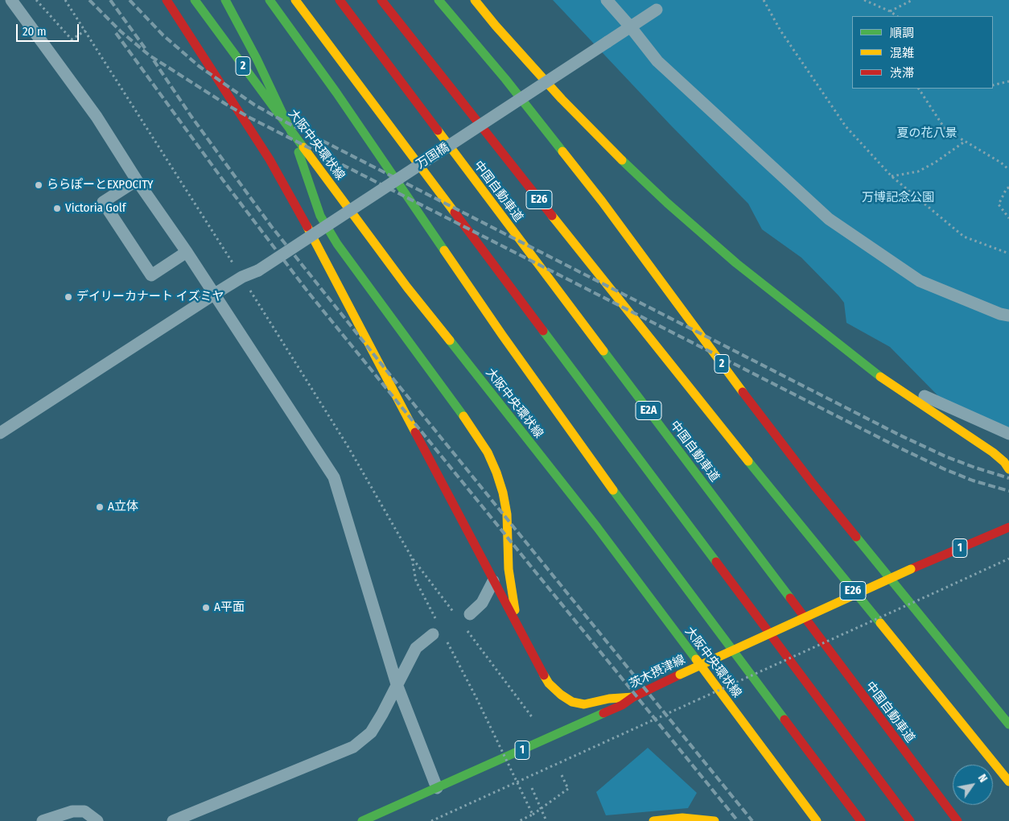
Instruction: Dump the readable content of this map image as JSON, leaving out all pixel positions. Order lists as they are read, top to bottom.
{
  "streets": {
    "main road": [
      "2",
      "大阪中央環状線",
      "中国自動車道",
      "E26",
      "E2A",
      "1",
      "茨木摂津線"
    ],
    "lane": ["万国橋"]
  },
  "parks": ["夏の花八景", "万博記念公園"],
  "places": [
    "ららぽーとEXPOCITY",
    "Victoria Golf",
    "デイリーカナート イズミヤ",
    "A立体",
    "A平面"
  ],
  "legend": ["順調", "混雑", "渋滞"],
  "scale_bar": "20 m",
  "north": "top right"
}
